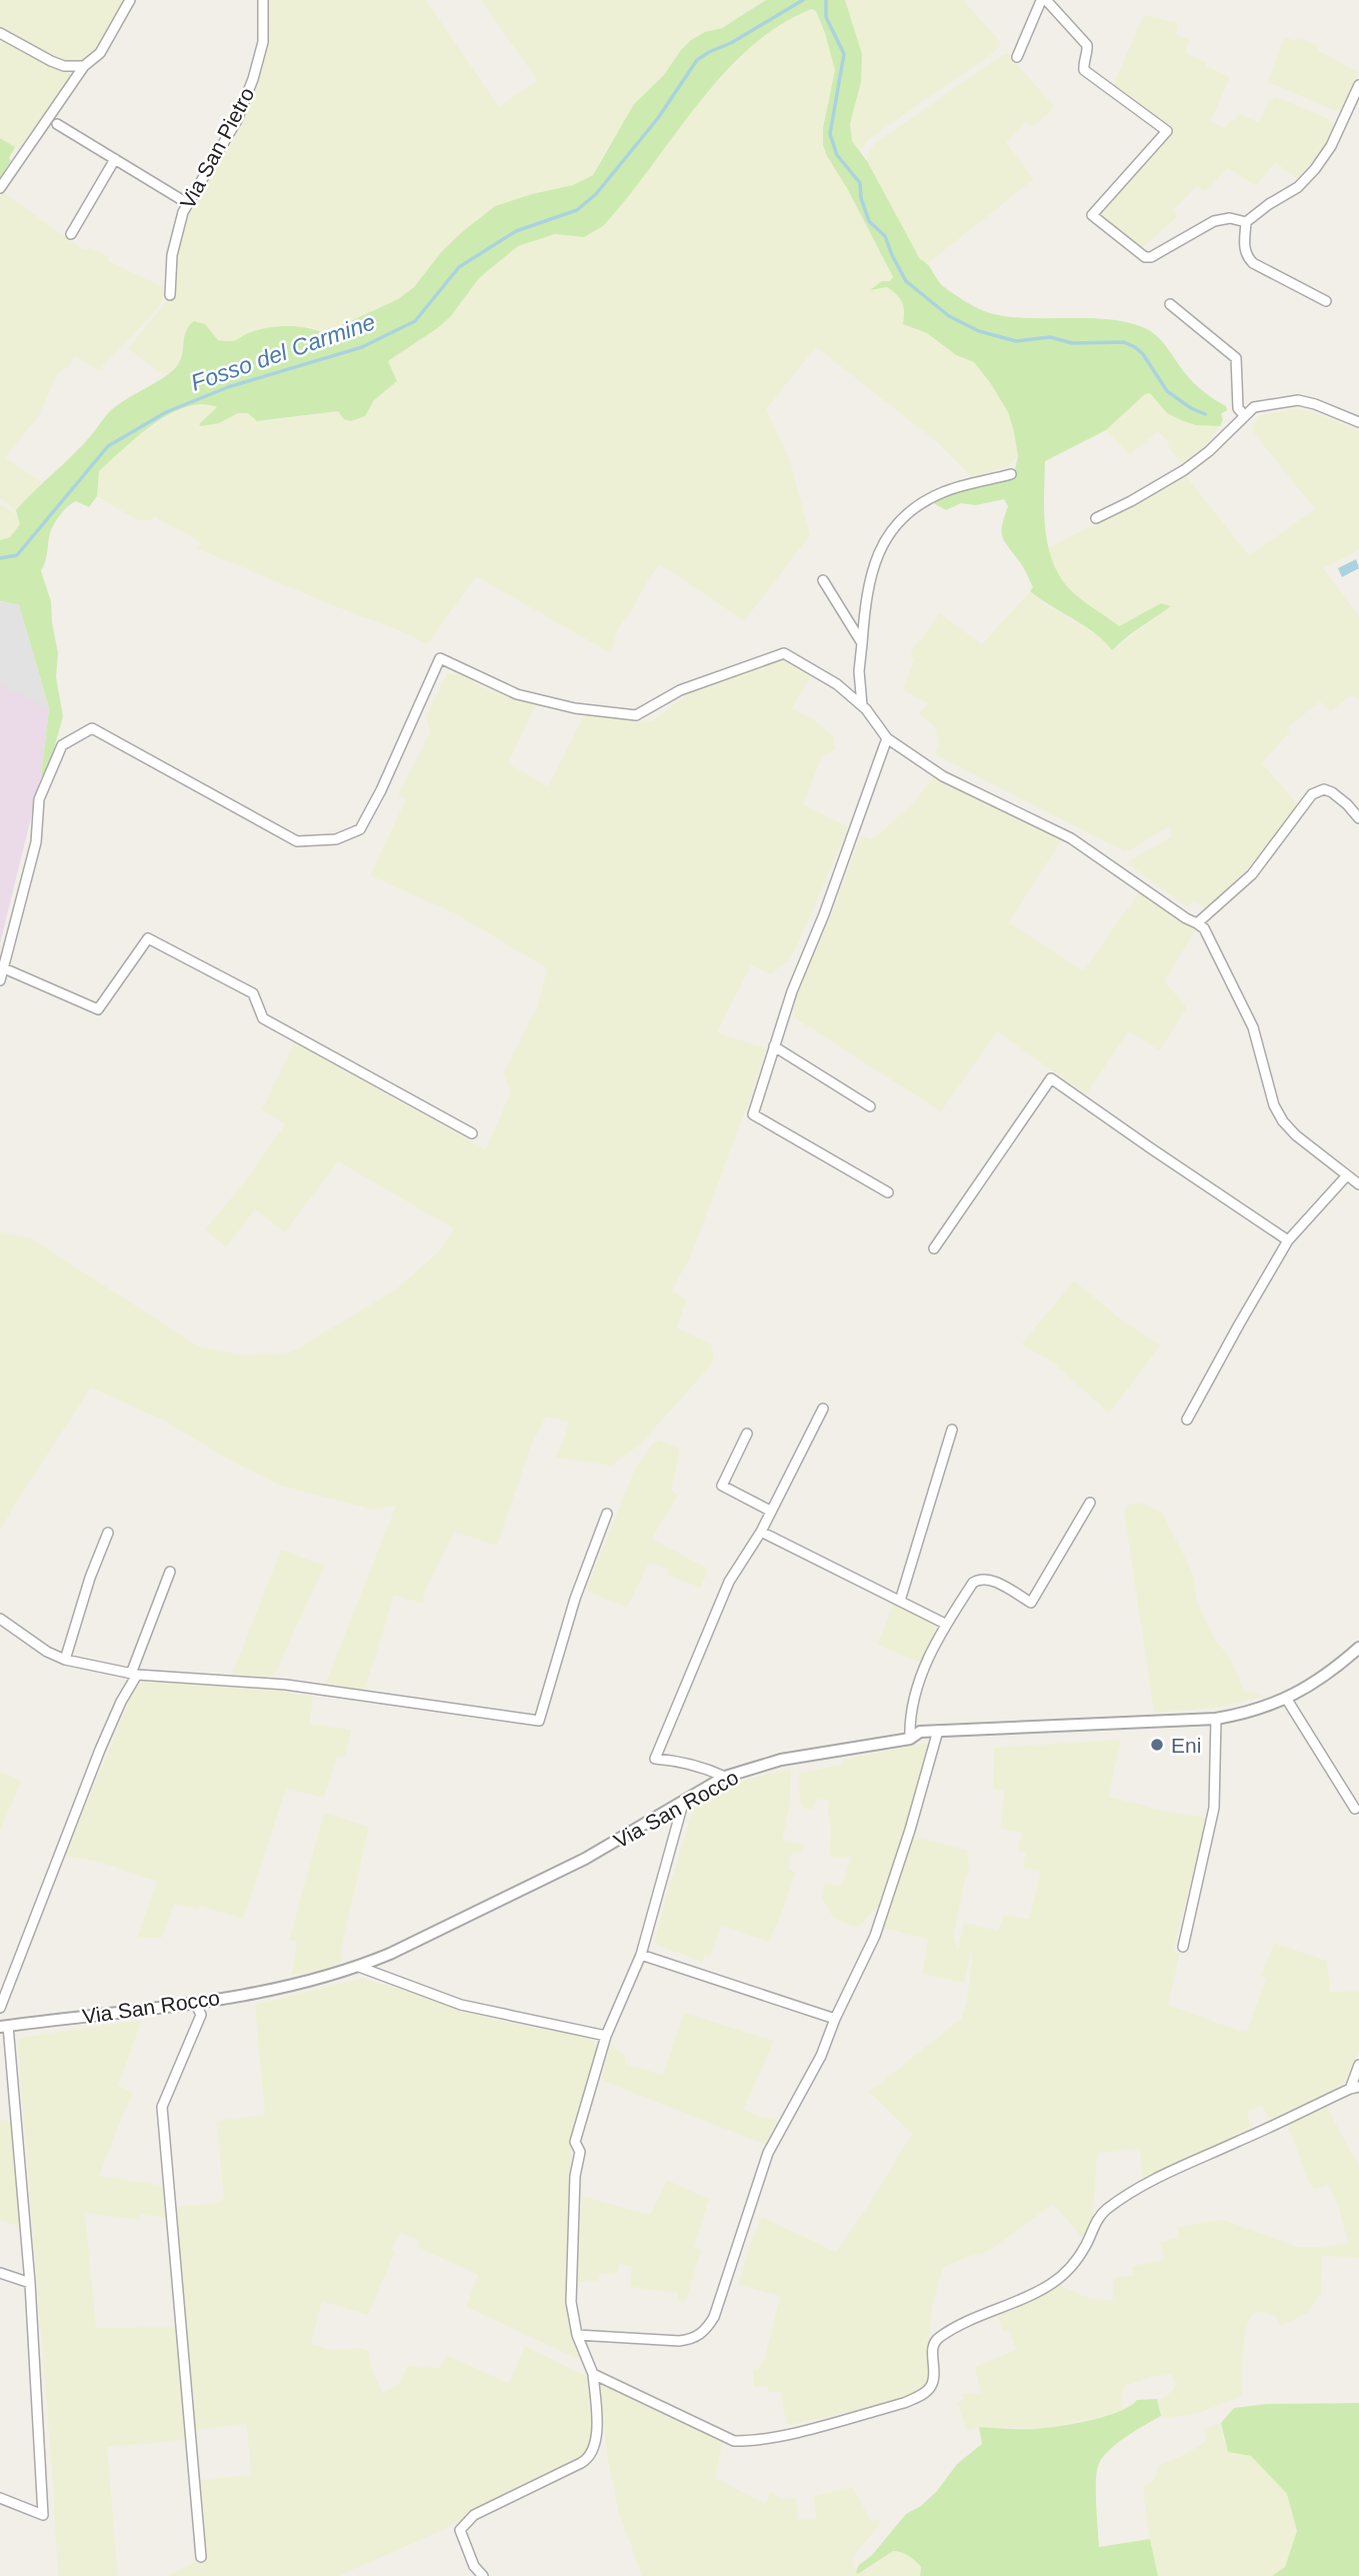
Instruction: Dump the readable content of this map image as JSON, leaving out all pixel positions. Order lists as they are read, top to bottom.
{
  "streets": {
    "street": ["Via San Pietro", "Via San Rocco"]
  },
  "water": ["Fosso del Carmine"],
  "places": ["Eni"]
}
